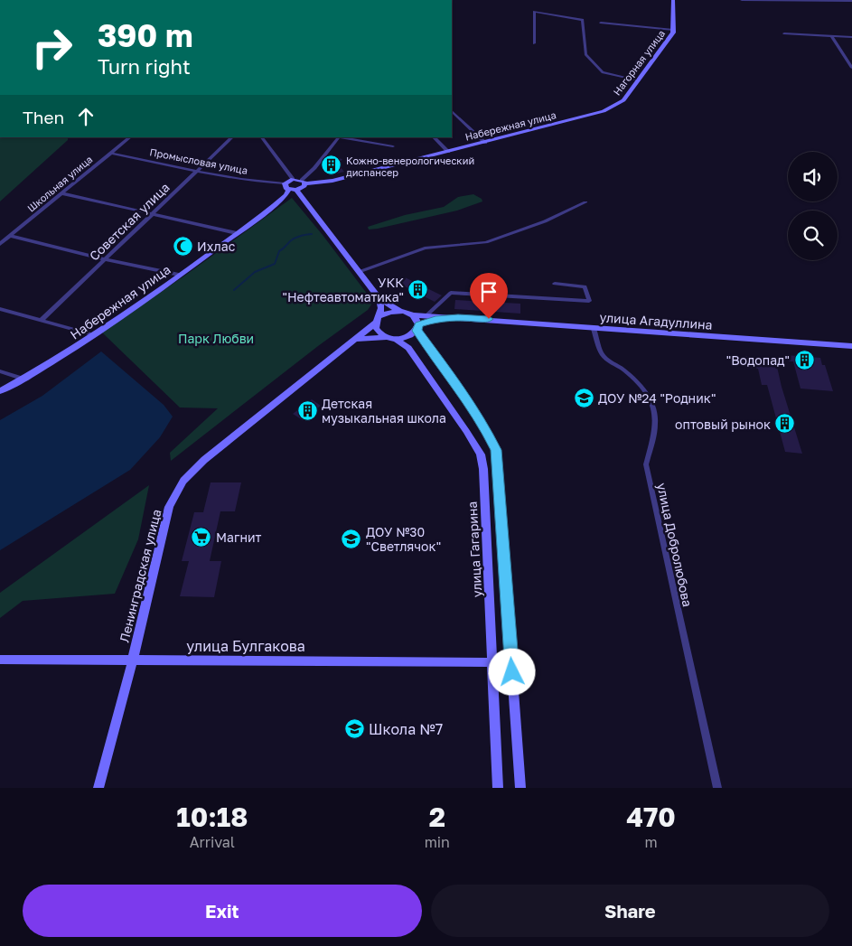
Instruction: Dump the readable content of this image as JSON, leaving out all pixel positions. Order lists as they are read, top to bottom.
{
  "streets": {
    "main road": [
      "Нагорная улица",
      "Набережная улица",
      "улица Агадуллина",
      "улица Гагарина",
      "Ленинградская улица",
      "улица Булгакова"
    ],
    "street": [
      "Промысловая улица",
      "Школьная улица",
      "Советская улица",
      "улица Добролюбова"
    ]
  },
  "crossings": [
    ["Нагорная улица", "Набережная улица"],
    ["Набережная улица", "Промысловая улица"],
    ["Промысловая улица", "Школьная улица"],
    ["Промысловая улица", "Советская улица"],
    ["улица Агадуллина", "улица Добролюбова"],
    ["улица Гагарина", "Ленинградская улица"],
    ["улица Гагарина", "улица Булгакова"],
    ["Ленинградская улица", "улица Булгакова"]
  ],
  "parks": ["Парк Любви"],
  "places": {
    "building": [
      "Кожно-венерологический диспансер",
      "УКК \"Нефтеавтоматика\"",
      "\"Водопад\"",
      "Детская музыкальная школа",
      "оптовый рынок"
    ],
    "mosque": ["Ихлас"],
    "school or university": ["ДОУ №24 \"Родник\"", "ДОУ №30 \"Светлячок\"", "Школа №7"],
    "supermarket": ["Магнит"]
  },
  "page": {
    "turn": ["390 m", "Turn right"],
    "then": "Then",
    "eta": [
      "10:18",
      "Arrival",
      "2",
      "min",
      "470",
      "m"
    ],
    "buttons": ["Exit", "Share"]
  }
}
